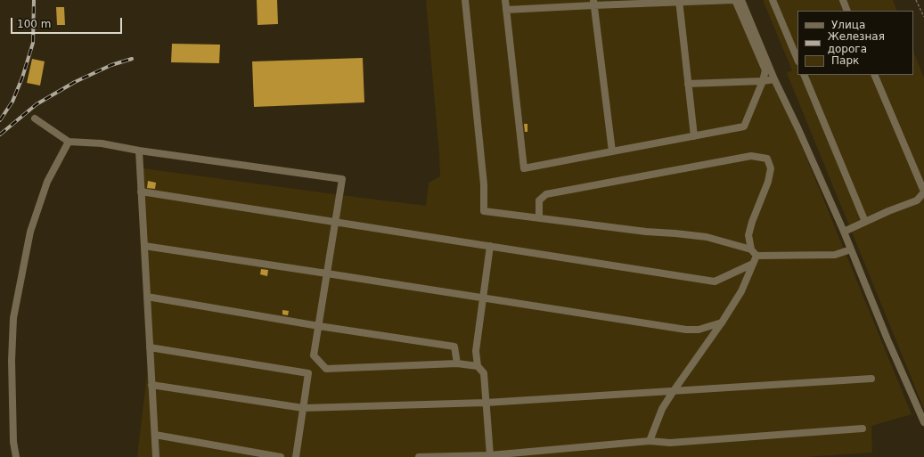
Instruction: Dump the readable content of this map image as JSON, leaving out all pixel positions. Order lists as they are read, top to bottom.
{
  "legend": ["Улица", "Железная дорога", "Парк"],
  "scale_bar": "100 m"
}
